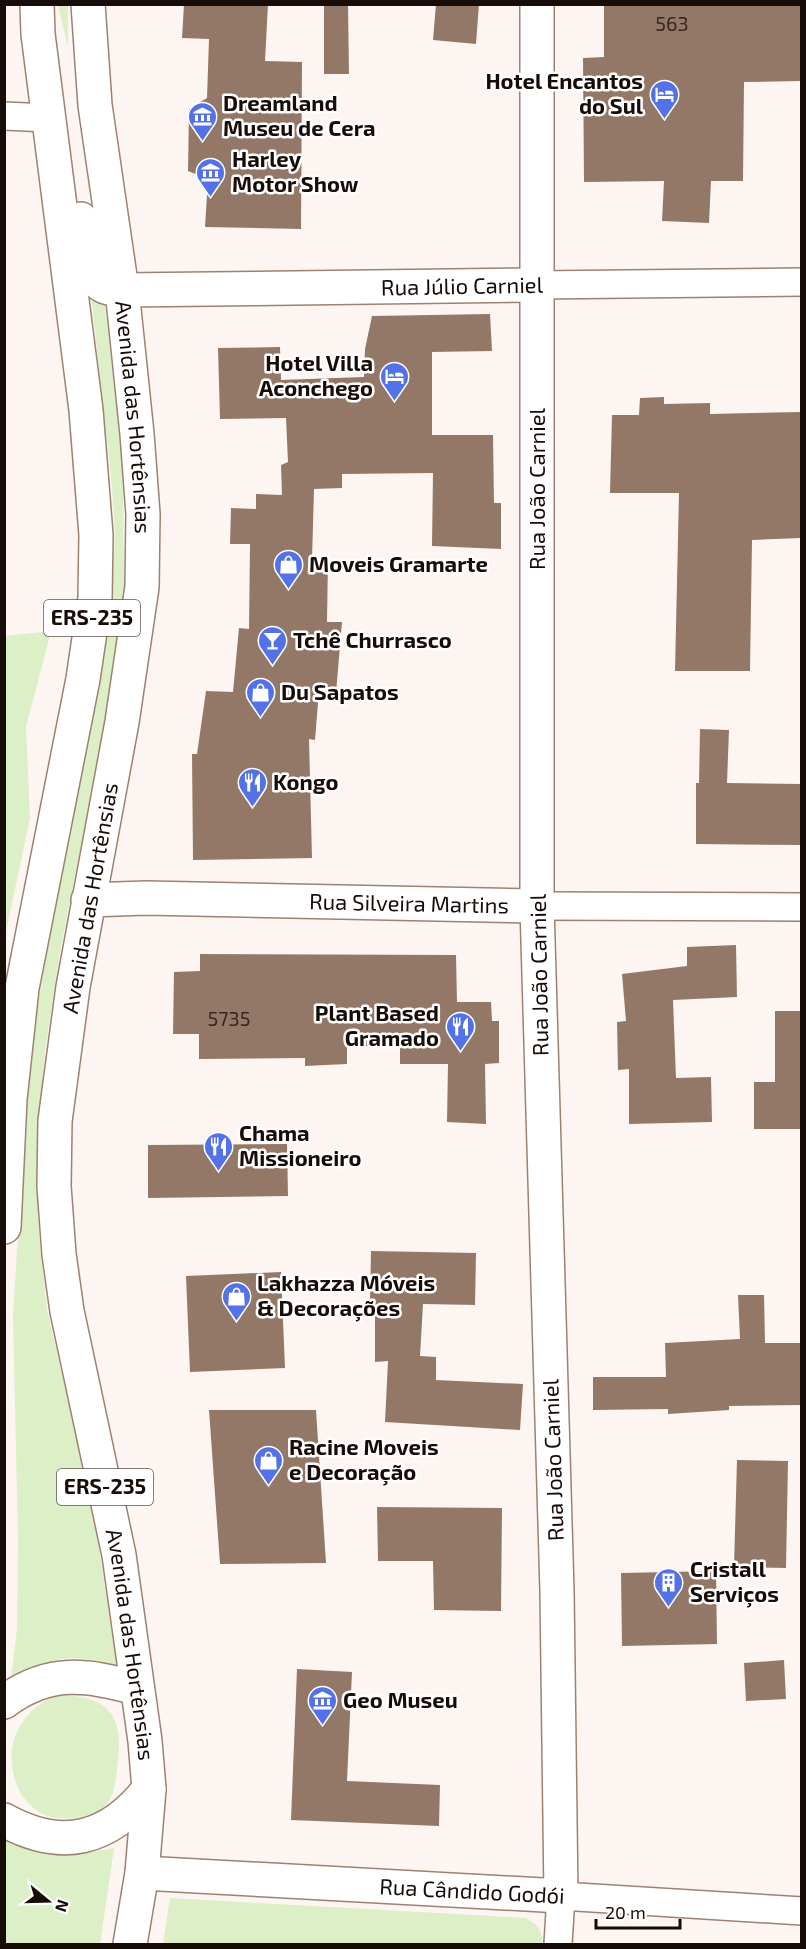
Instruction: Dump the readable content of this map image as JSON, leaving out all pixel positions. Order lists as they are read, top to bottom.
{
  "streets": {
    "main road": [
      "Rua Júlio Carniel",
      "Avenida das Hortênsias",
      "Rua João Carniel",
      "ERS-235",
      "Rua Silveira Martins",
      "Rua Cândido Godói"
    ]
  },
  "crossings": [
    ["Rua Júlio Carniel", "Avenida das Hortênsias"],
    ["Rua Júlio Carniel", "Rua João Carniel"],
    ["Avenida das Hortênsias", "ERS-235"],
    ["Avenida das Hortênsias", "Rua Silveira Martins"],
    ["Rua João Carniel", "Rua Silveira Martins"],
    ["Rua João Carniel", "Rua Cândido Godói"],
    ["ERS-235", "Rua Cândido Godói"]
  ],
  "places": {
    "hotel": ["Hotel Encantos do Sul", "Hotel Villa Aconchego"],
    "museum": ["Dreamland Museu de Cera", "Harley Motor Show", "Geo Museu"],
    "shop": [
      "Moveis Gramarte",
      "Du Sapatos",
      "Lakhazza Móveis & Decorações",
      "Racine Moveis e Decoração"
    ],
    "bar": ["Tchê Churrasco"],
    "restaurant": ["Kongo", "Plant Based Gramado", "Chama Missioneiro"],
    "building": ["Cristall Serviços"]
  },
  "house_numbers": ["563", "5735"],
  "scale_bar": "20 m",
  "north": "right"
}
